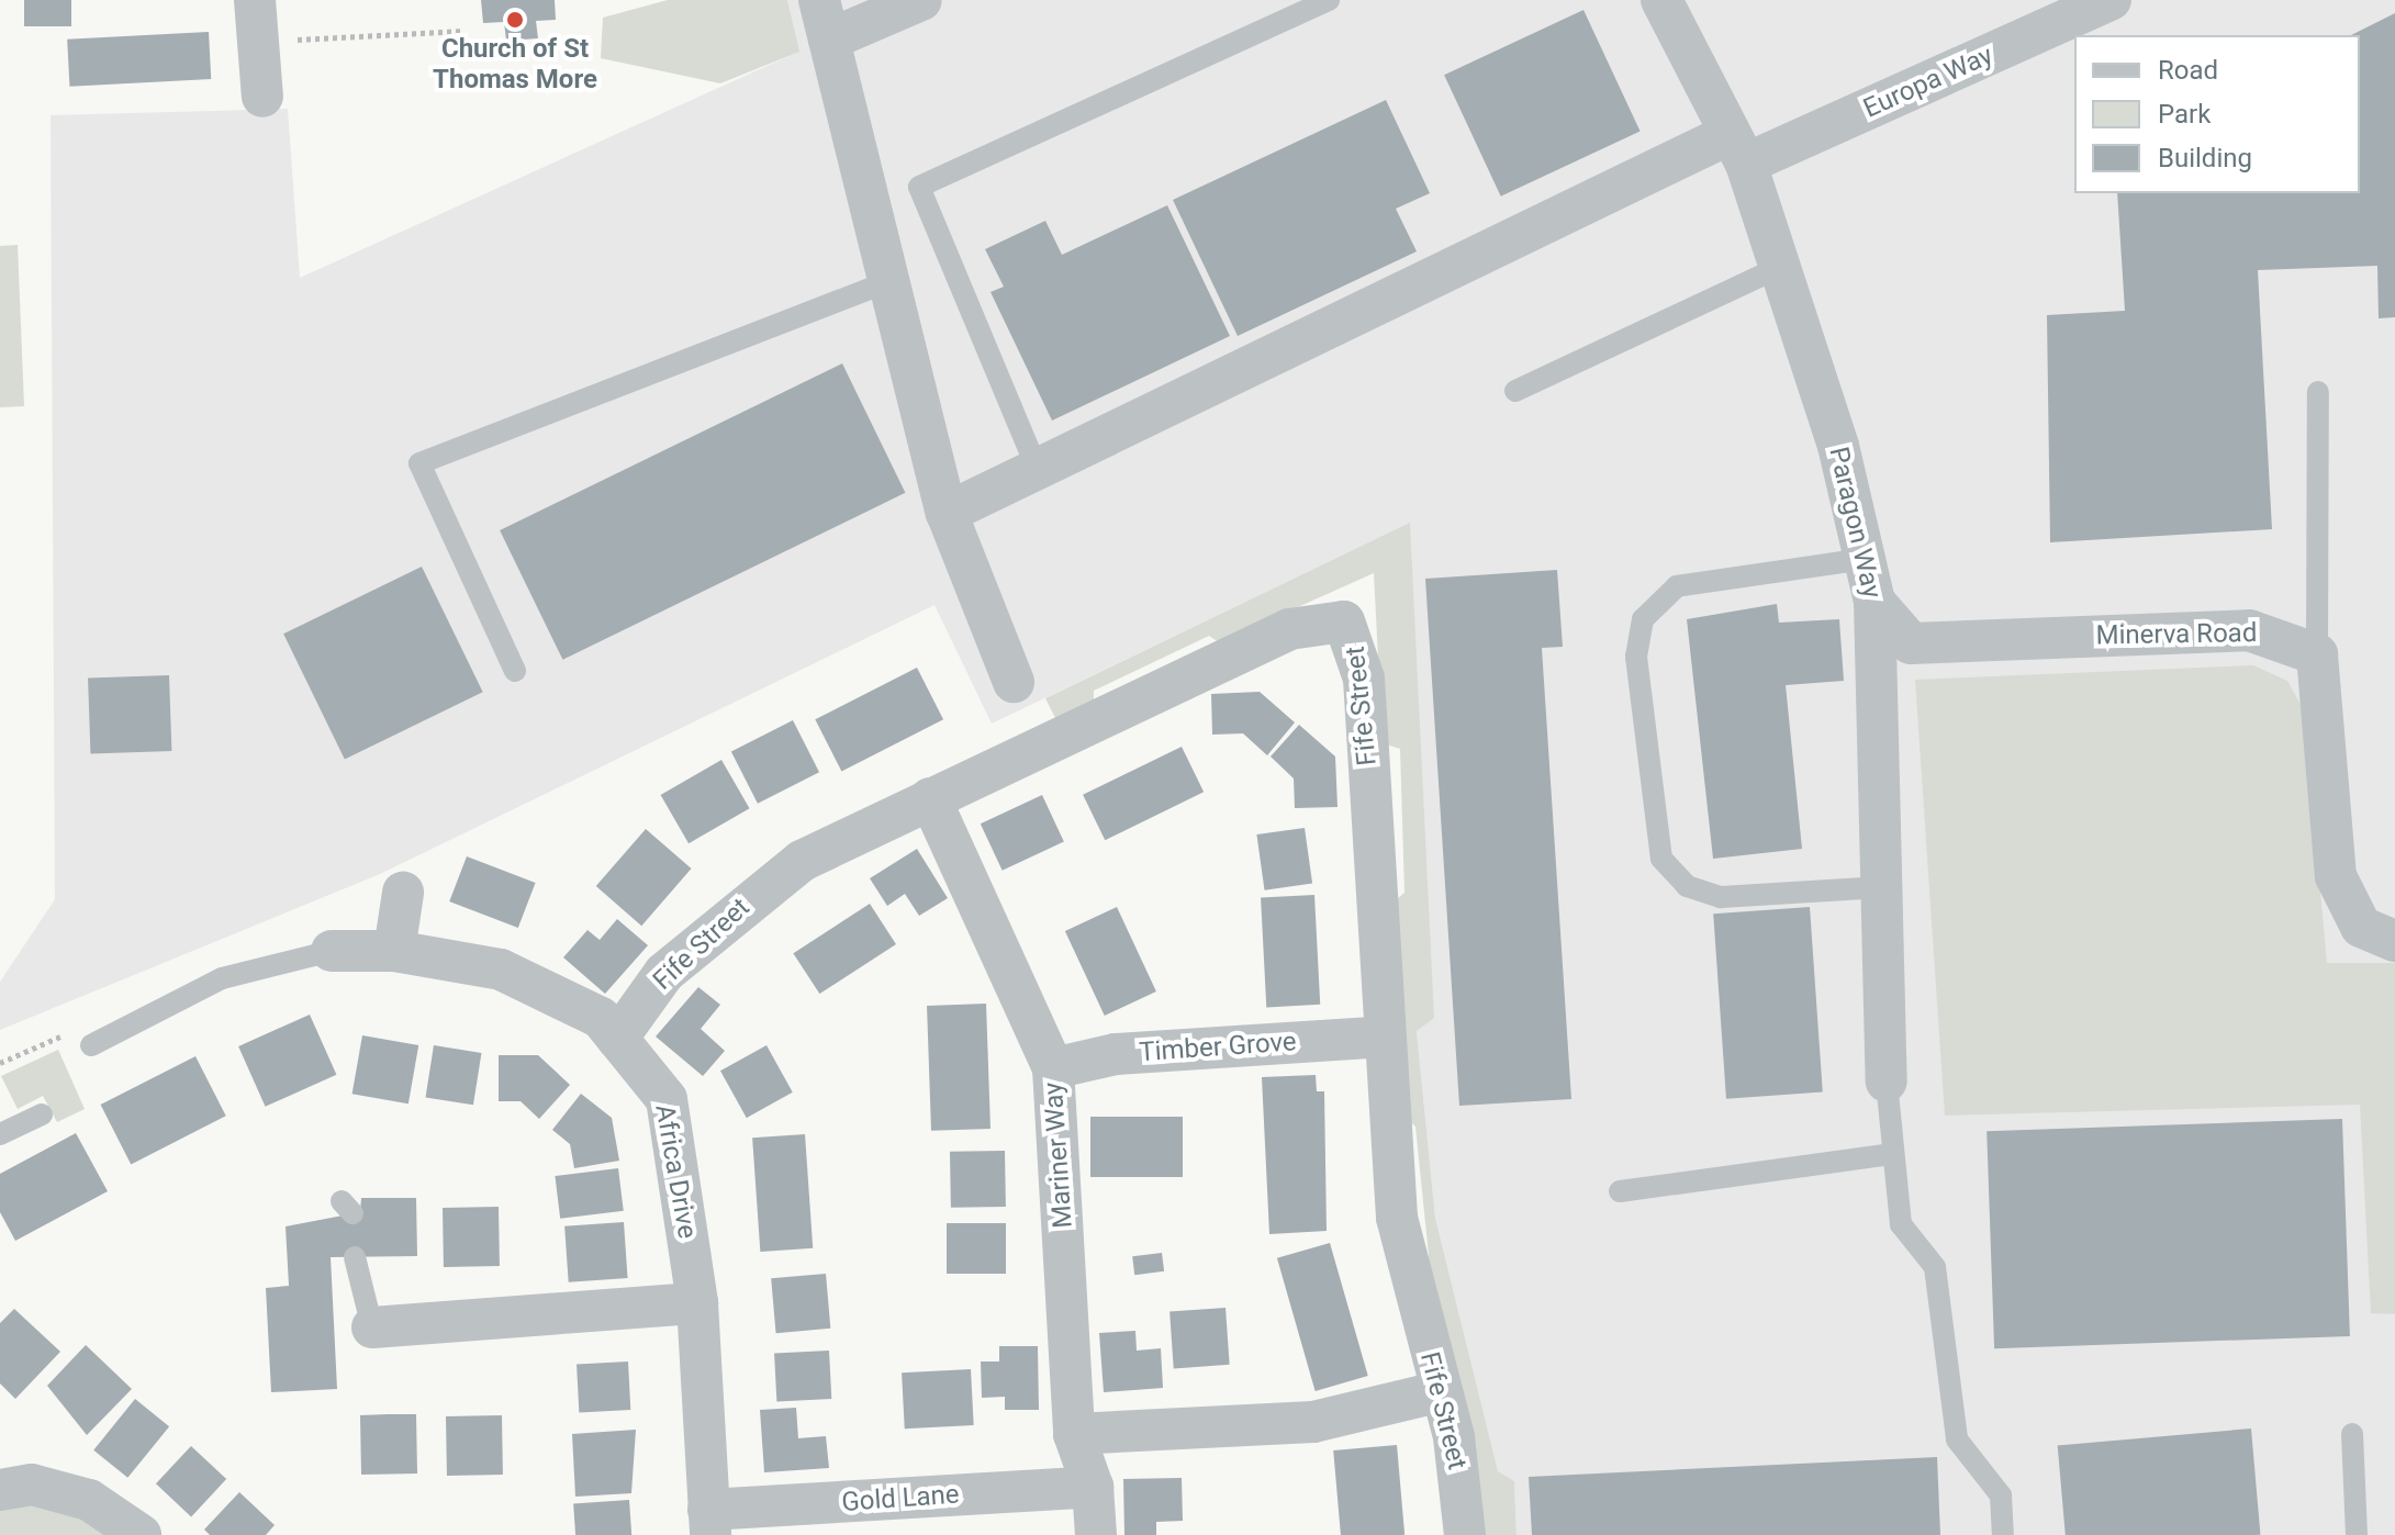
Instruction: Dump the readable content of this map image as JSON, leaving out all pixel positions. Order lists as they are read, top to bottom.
{
  "streets": {
    "street": [
      "Europa Way",
      "Paragon Way",
      "Minerva Road",
      "Fife Street",
      "Timber Grove",
      "Mariner Way",
      "Africa Drive",
      "Gold Lane"
    ]
  },
  "crossings": [
    ["Europa Way", "Paragon Way"],
    ["Paragon Way", "Minerva Road"],
    ["Fife Street", "Timber Grove"],
    ["Fife Street", "Mariner Way"],
    ["Fife Street", "Africa Drive"],
    ["Timber Grove", "Mariner Way"],
    ["Mariner Way", "Gold Lane"],
    ["Africa Drive", "Gold Lane"]
  ],
  "places": ["Church of St Thomas More"],
  "legend": ["Road", "Park", "Building"]
}
